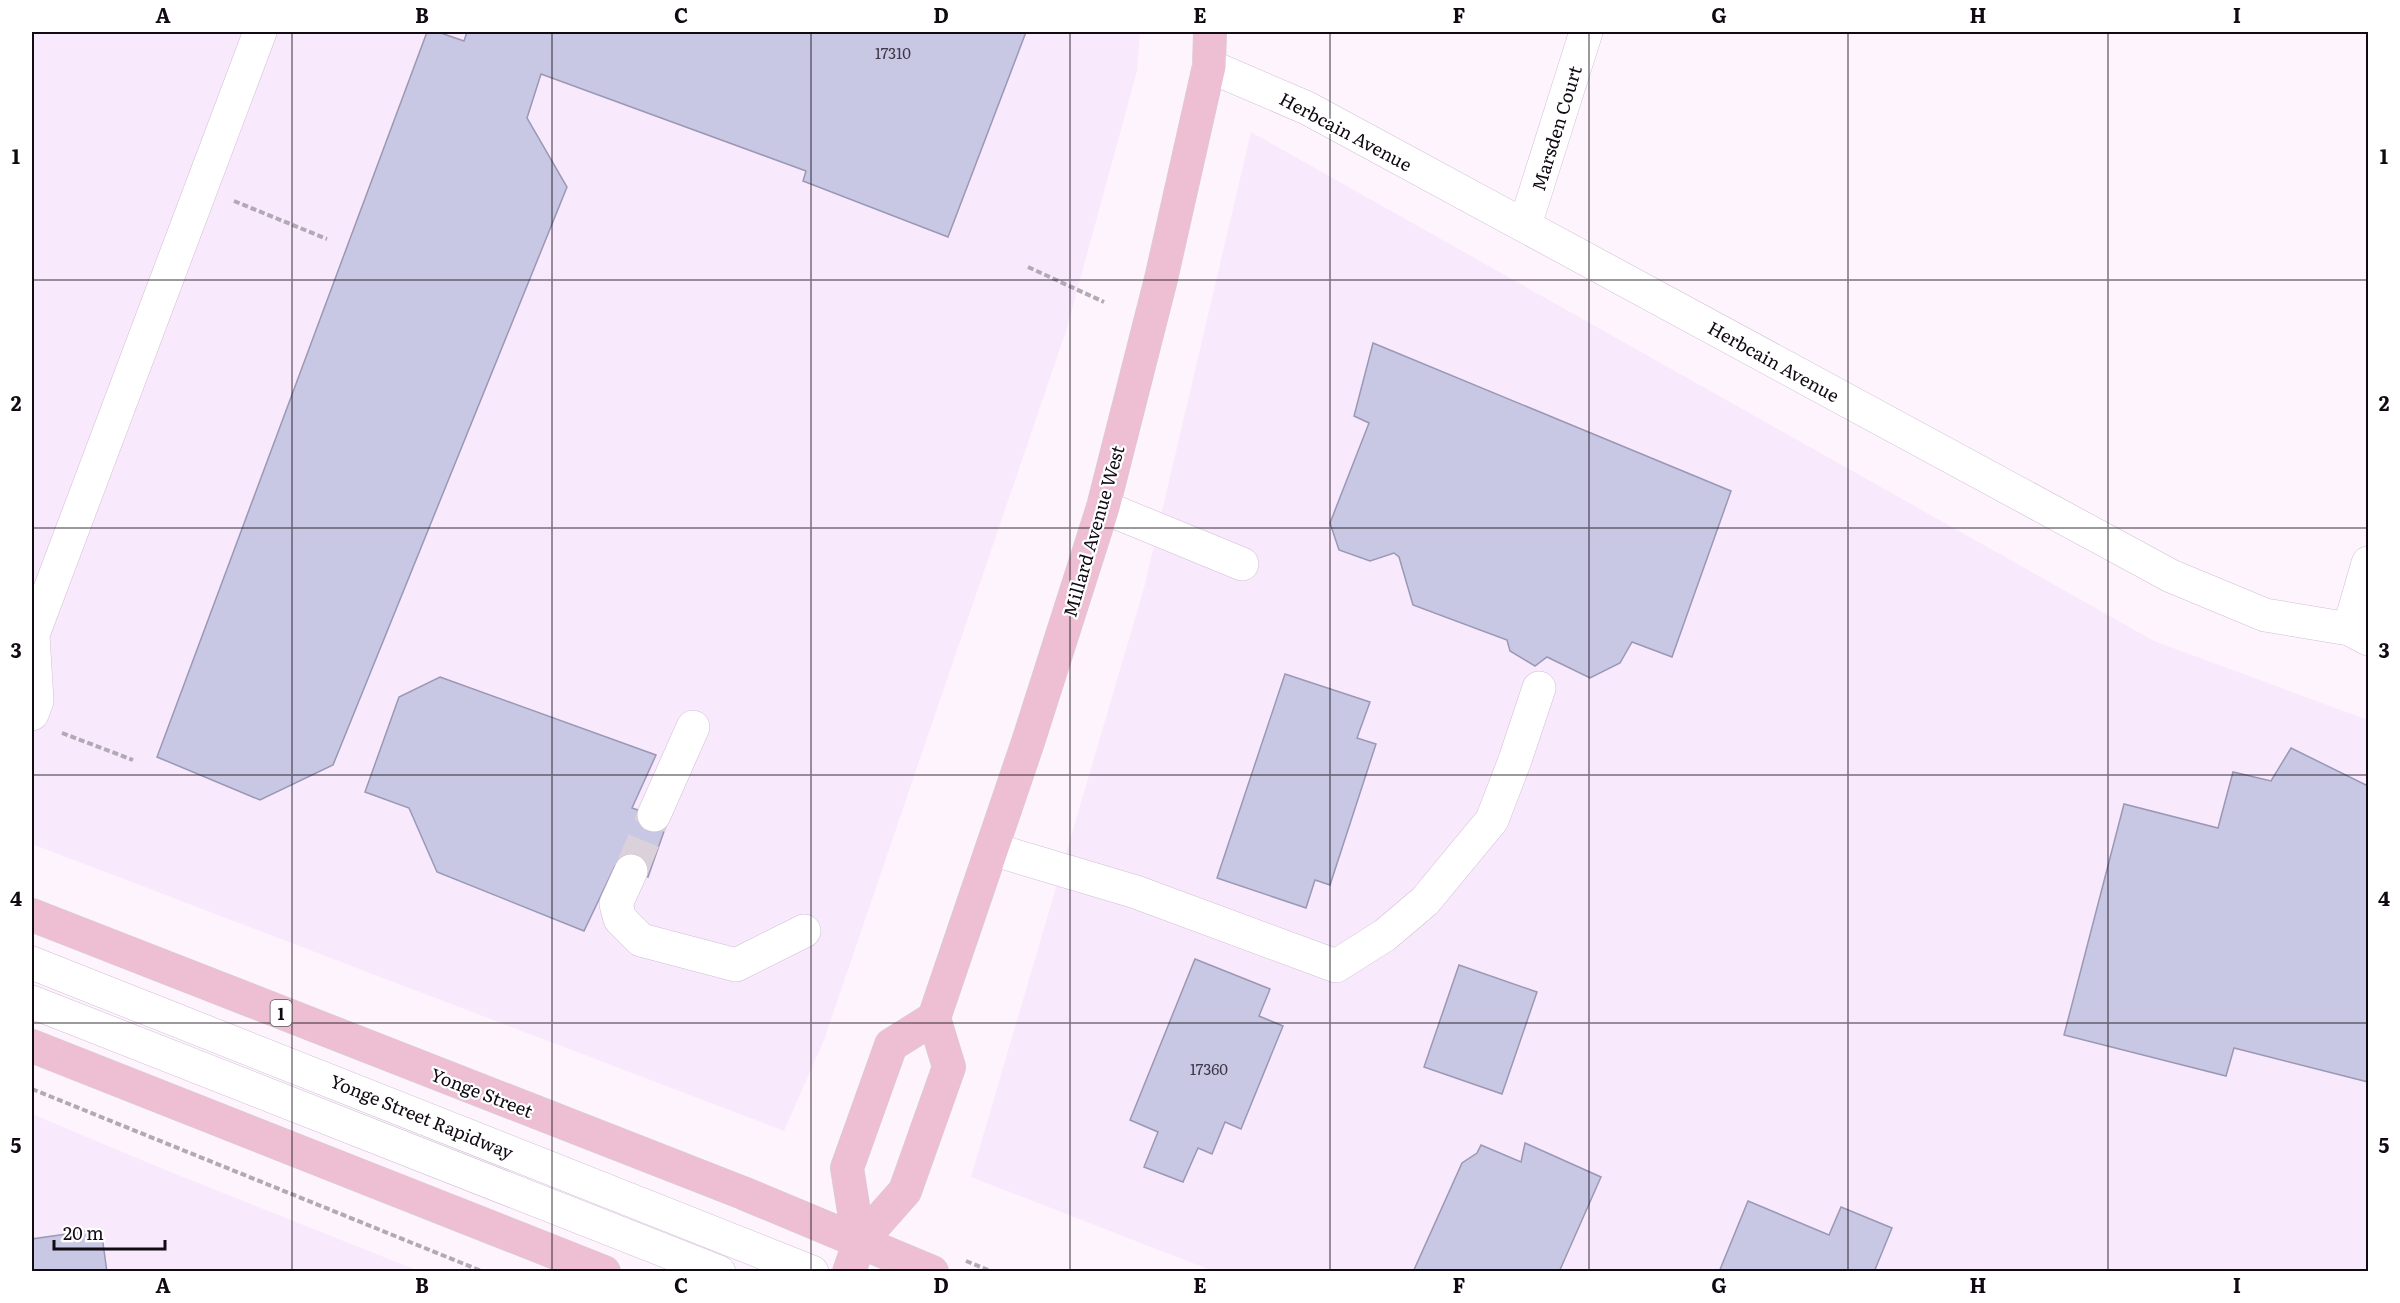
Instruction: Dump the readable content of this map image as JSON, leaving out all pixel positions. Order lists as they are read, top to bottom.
{
  "streets": {
    "main road": ["Millard Avenue West", "1", "Yonge Street"],
    "street": ["Marsden Court", "Herbcain Avenue", "Yonge Street Rapidway"]
  },
  "crossings": [
    ["Marsden Court", "Herbcain Avenue"],
    ["Herbcain Avenue", "Millard Avenue West"]
  ],
  "house_numbers": ["17310", "17360"],
  "scale_bar": "20 m",
  "grid": {
    "columns": [
      "A",
      "B",
      "C",
      "D",
      "E",
      "F",
      "G",
      "H",
      "I"
    ],
    "rows": [
      "1",
      "2",
      "3",
      "4",
      "5"
    ]
  }
}
